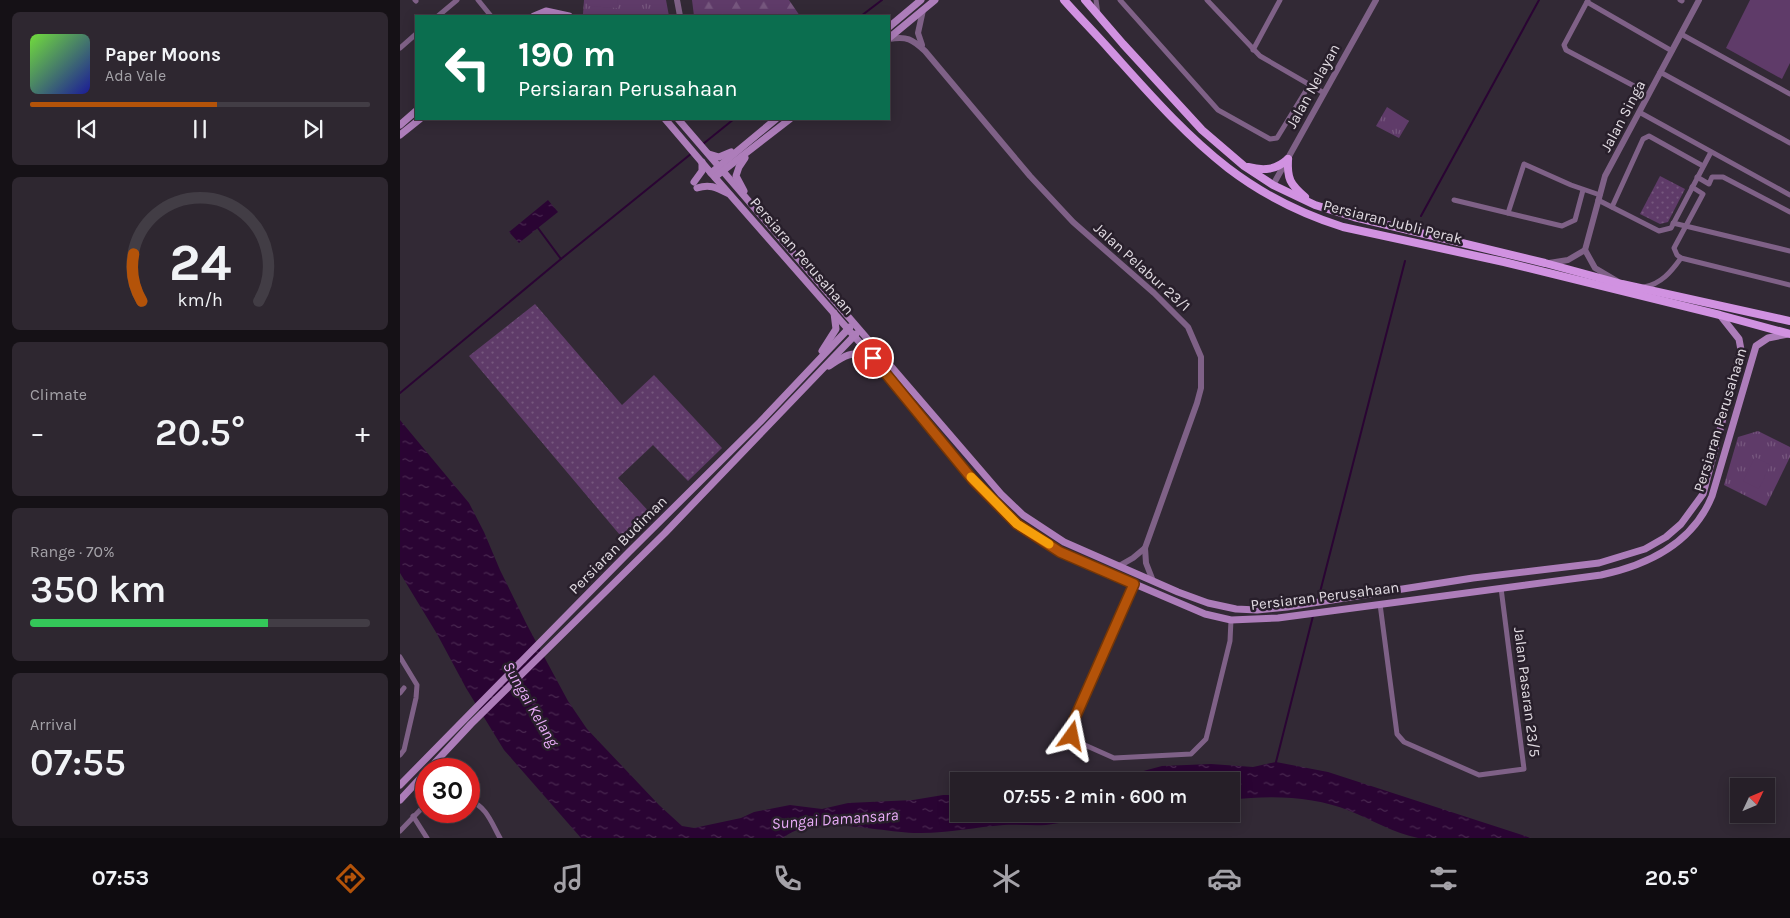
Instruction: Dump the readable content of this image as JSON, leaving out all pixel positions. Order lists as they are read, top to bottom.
{
  "streets": {
    "main road": ["Persiaran Jubli Perak", "Persiaran Perusahaan", "Persiaran Budiman"],
    "street": [
      "Jalan Nelayan",
      "Jalan Singa",
      "Jalan Pelabur 23/1",
      "Jalan Pasaran 23/5"
    ]
  },
  "crossings": [
    ["Jalan Nelayan", "Persiaran Jubli Perak"],
    ["Persiaran Jubli Perak", "Persiaran Perusahaan"],
    ["Persiaran Perusahaan", "Persiaran Budiman"],
    ["Persiaran Perusahaan", "Jalan Pasaran 23/5"]
  ],
  "water": ["Sungai Kelang", "Sungai Damansara"],
  "north": "top right",
  "page": {
    "turn": ["190 m", "Persiaran Perusahaan"],
    "song": ["Paper Moons", "Ada Vale"],
    "tile": [
      "Climate",
      ["Range · 70%", "350 km"],
      ["Arrival", "07:55"]
    ],
    "heat": ["−", "20.5°", "+"],
    "limit": "30",
    "trip": "07:55 · 2 min · 600 m",
    "tabs": ["07:53", "20.5°"],
    "gauge": ["24", "km/h"]
  }
}
